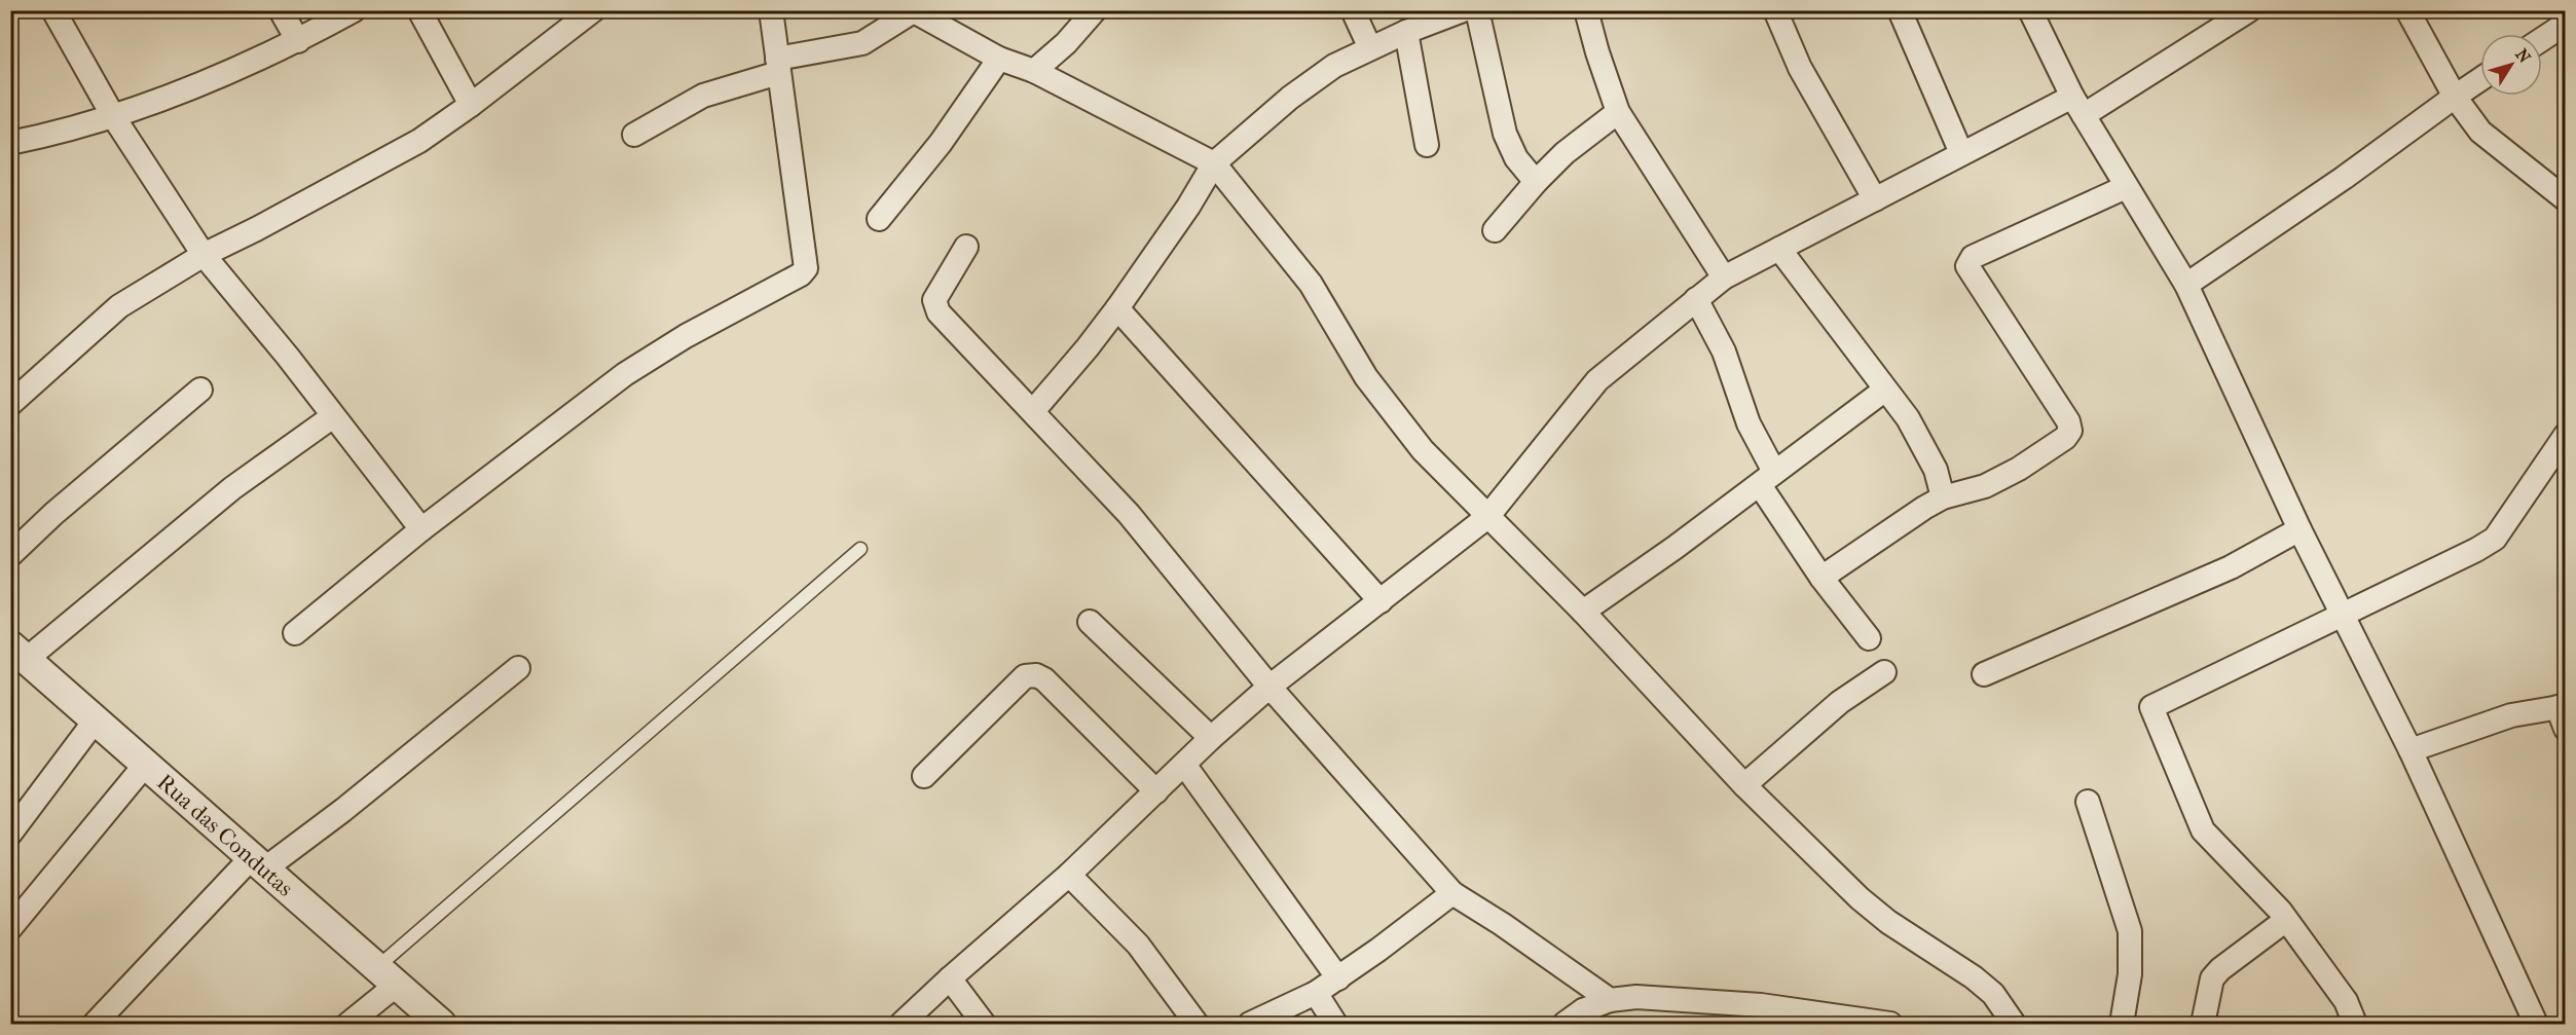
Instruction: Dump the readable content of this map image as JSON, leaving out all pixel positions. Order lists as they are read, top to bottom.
{
  "streets": {
    "street": ["Rua das Condutas"]
  },
  "north": "top right"
}
